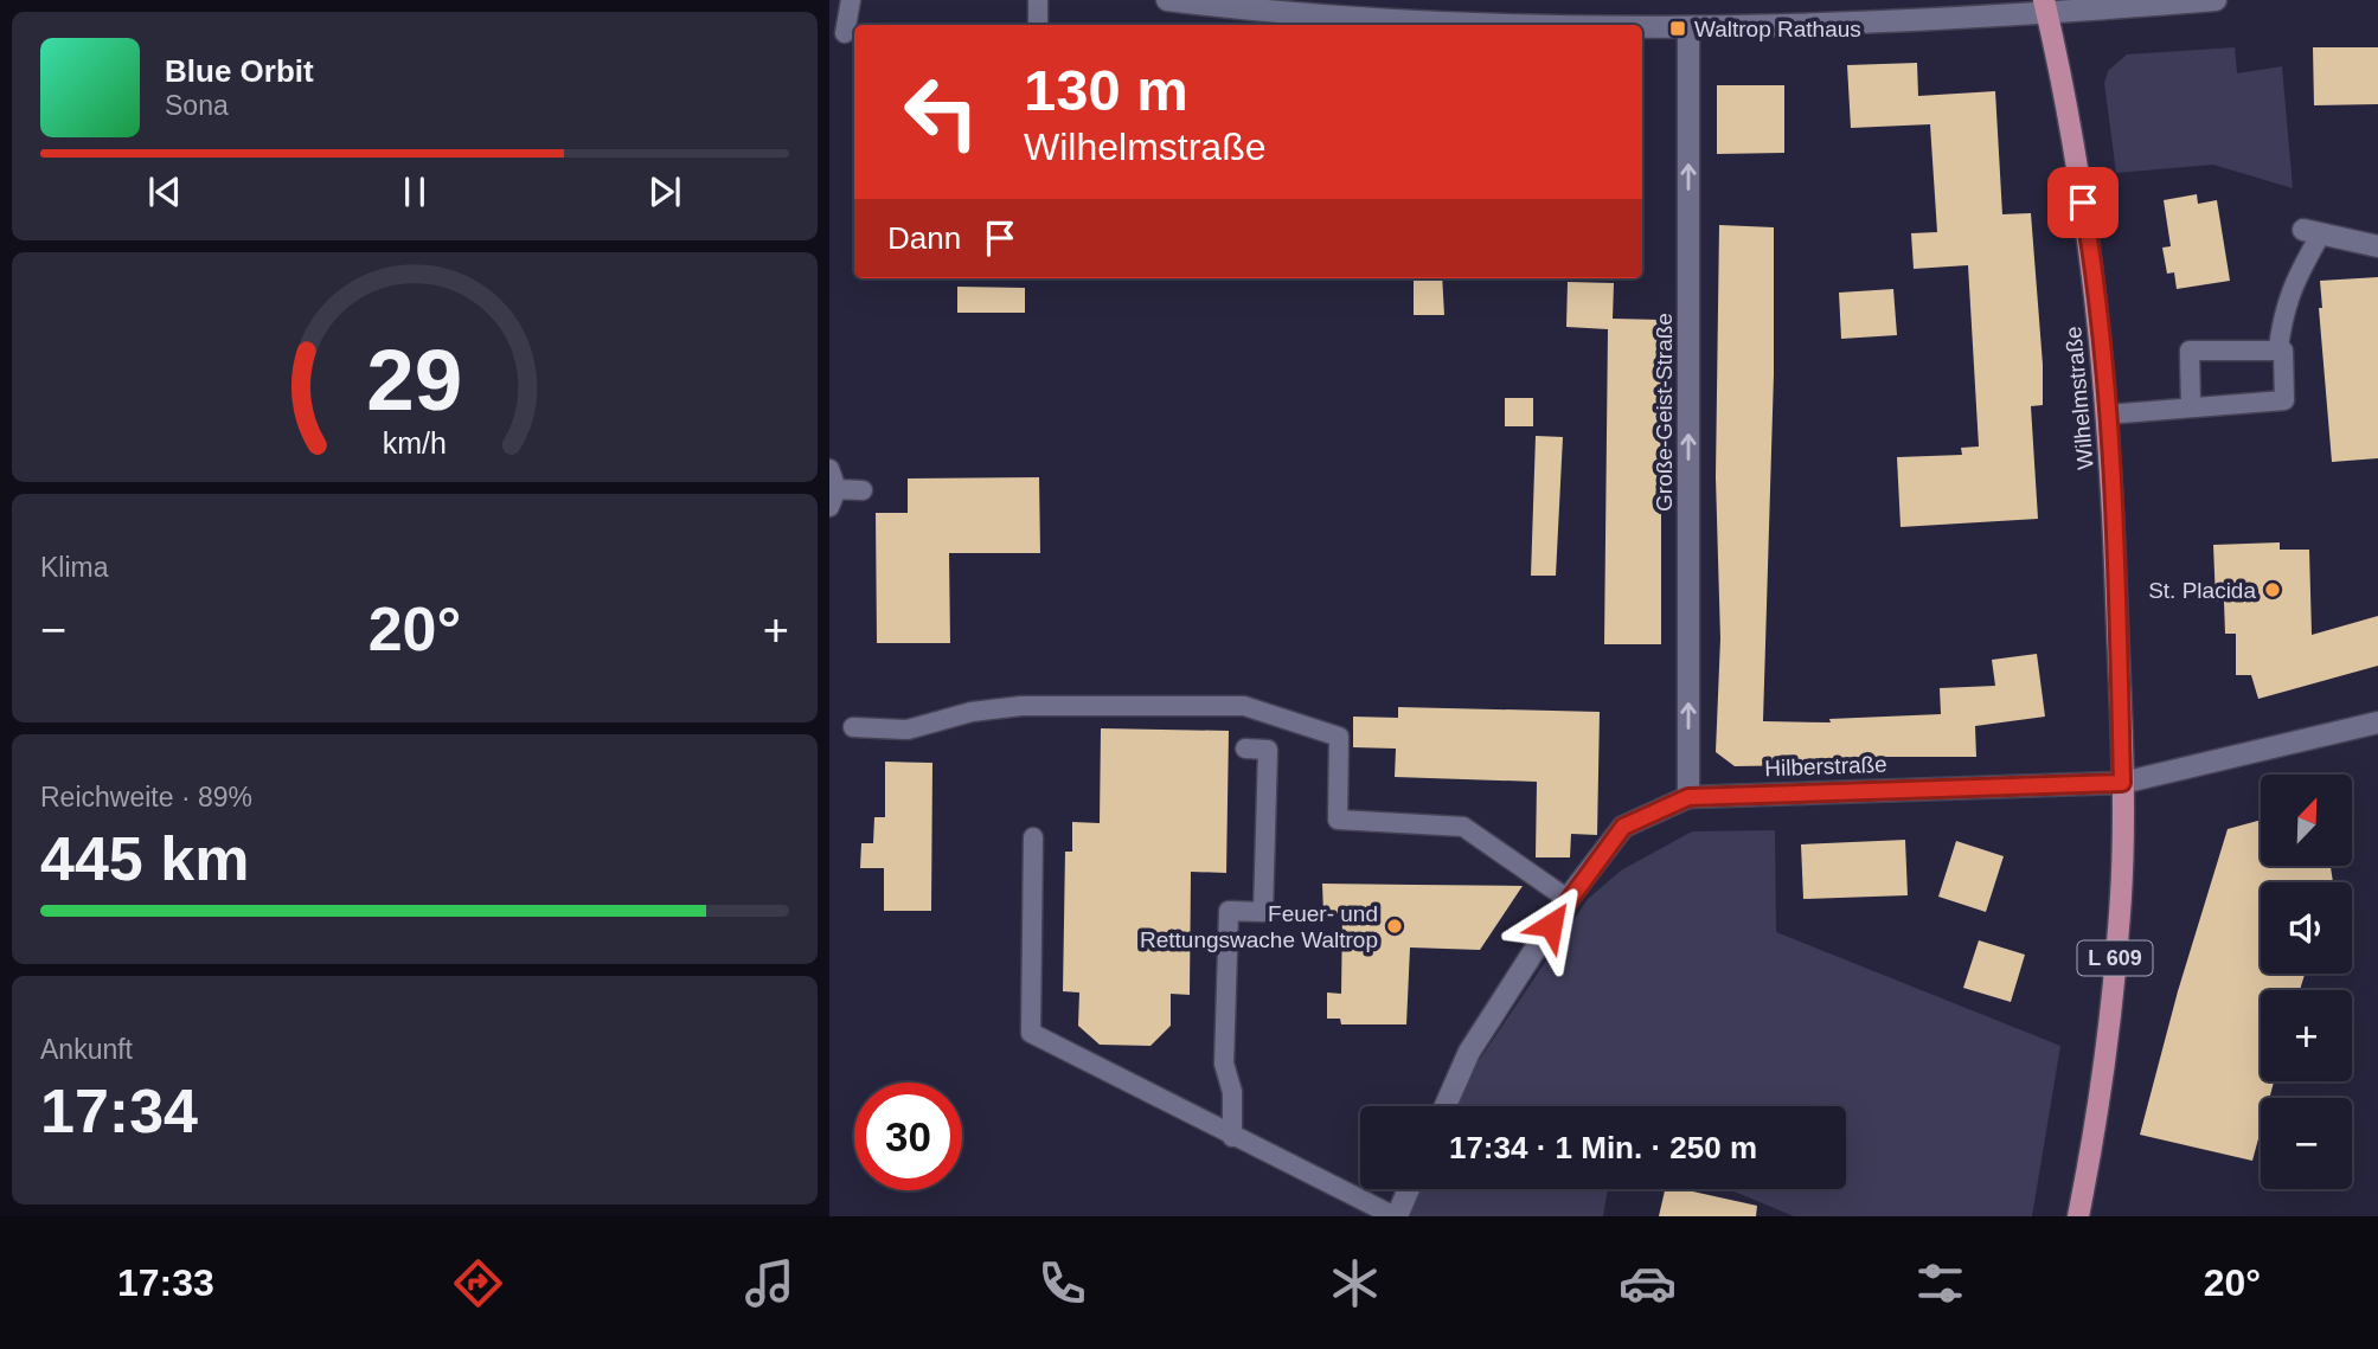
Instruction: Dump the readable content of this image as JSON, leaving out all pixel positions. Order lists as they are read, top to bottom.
{
  "streets": {
    "main road": ["Wilhelmstraße", "L 609"],
    "street": ["Große-Geist-Straße", "Hilberstraße"]
  },
  "crossings": [
    ["Wilhelmstraße", "Hilberstraße"],
    ["Wilhelmstraße", "L 609"],
    ["Große-Geist-Straße", "Hilberstraße"],
    ["Hilberstraße", "L 609"]
  ],
  "one_way": ["Große-Geist-Straße"],
  "places": {
    "transit": ["Waltrop Rathaus"],
    "other": ["St. Placida", "Feuer- und Rettungswache Waltrop"]
  },
  "north": "top right",
  "page": {
    "turn": ["130 m", "Wilhelmstraße"],
    "song": ["Blue Orbit", "Sona"],
    "then": "Dann",
    "tile": [
      "Klima",
      ["Reichweite · 89%", "445 km"],
      ["Ankunft", "17:34"]
    ],
    "heat": ["−", "20°", "+"],
    "map_buttons": ["+", "−"],
    "limit": "30",
    "trip": "17:34 · 1 Min. · 250 m",
    "tabs": ["17:33", "20°"],
    "gauge": ["29", "km/h"]
  }
}
